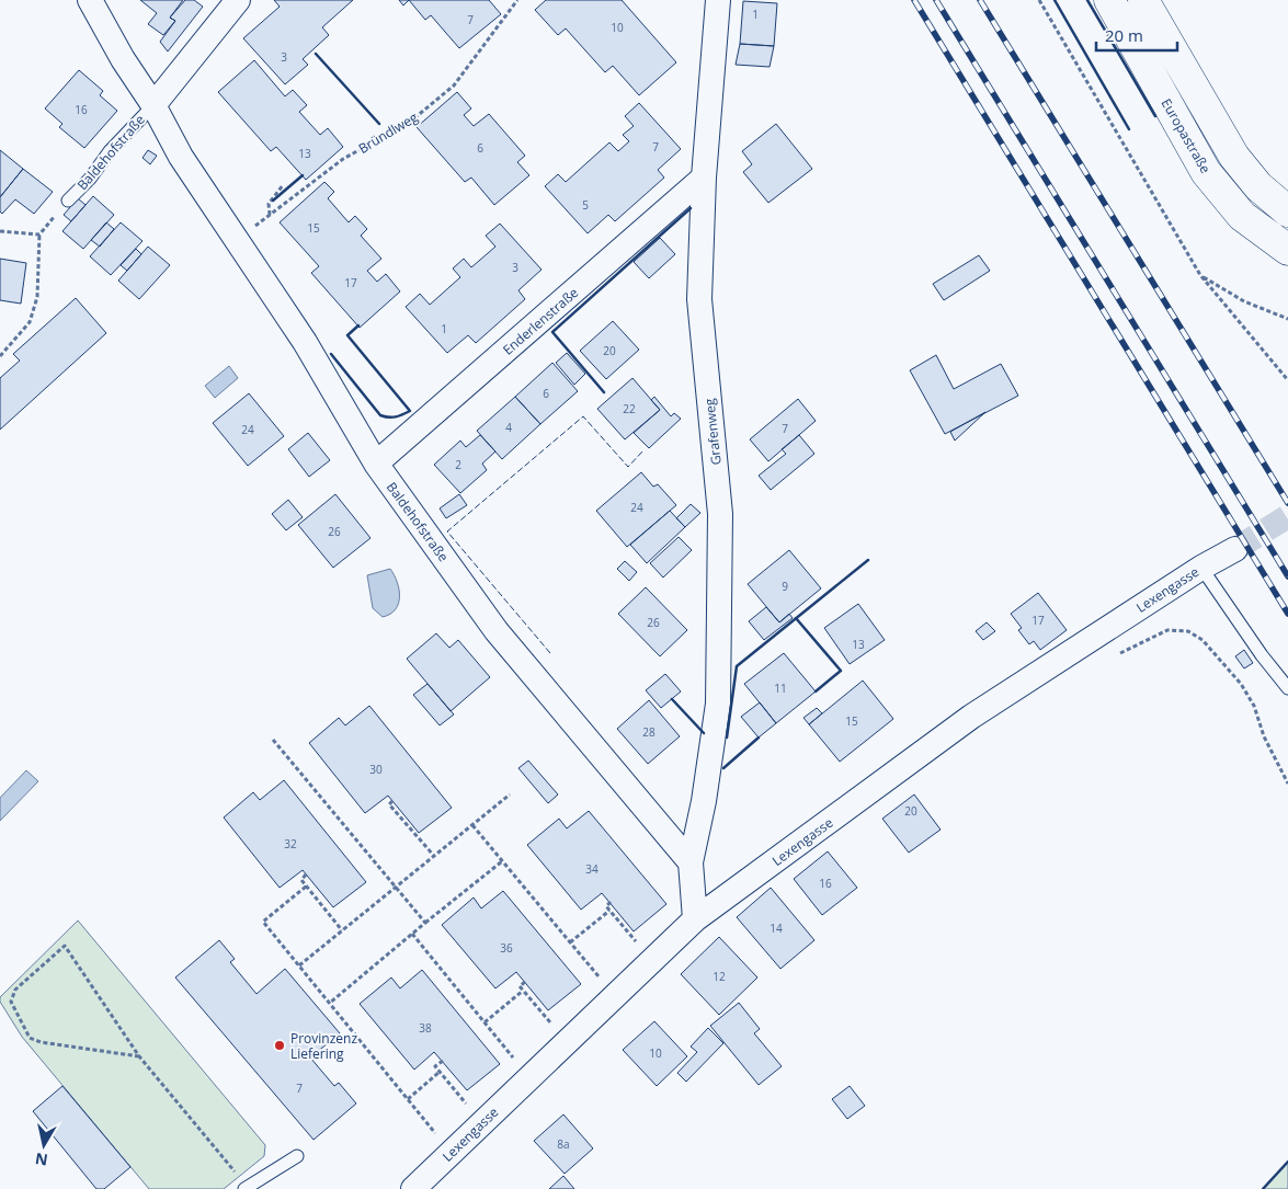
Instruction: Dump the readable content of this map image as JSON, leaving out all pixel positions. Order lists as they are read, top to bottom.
{
  "streets": {
    "street": [
      "Europastraße",
      "Baldehofstraße",
      "Enderlenstraße",
      "Grafenweg",
      "Lexengasse"
    ],
    "path": ["Bründlweg"]
  },
  "crossings": [
    ["Bründlweg", "Baldehofstraße"],
    ["Baldehofstraße", "Enderlenstraße"],
    ["Baldehofstraße", "Grafenweg"],
    ["Enderlenstraße", "Grafenweg"]
  ],
  "places": ["Provinzenz Liefering"],
  "house_numbers": [
    "1",
    "7",
    "10",
    "3",
    "16",
    "7",
    "6",
    "13",
    "5",
    "15",
    "3",
    "17",
    "1",
    "20",
    "6",
    "22",
    "4",
    "7",
    "24",
    "2",
    "24",
    "26",
    "9",
    "17",
    "26",
    "13",
    "11",
    "15",
    "28",
    "30",
    "20",
    "32",
    "34",
    "16",
    "14",
    "36",
    "12",
    "38",
    "10",
    "7",
    "8a"
  ],
  "scale_bar": "20 m",
  "north": "bottom"
}
